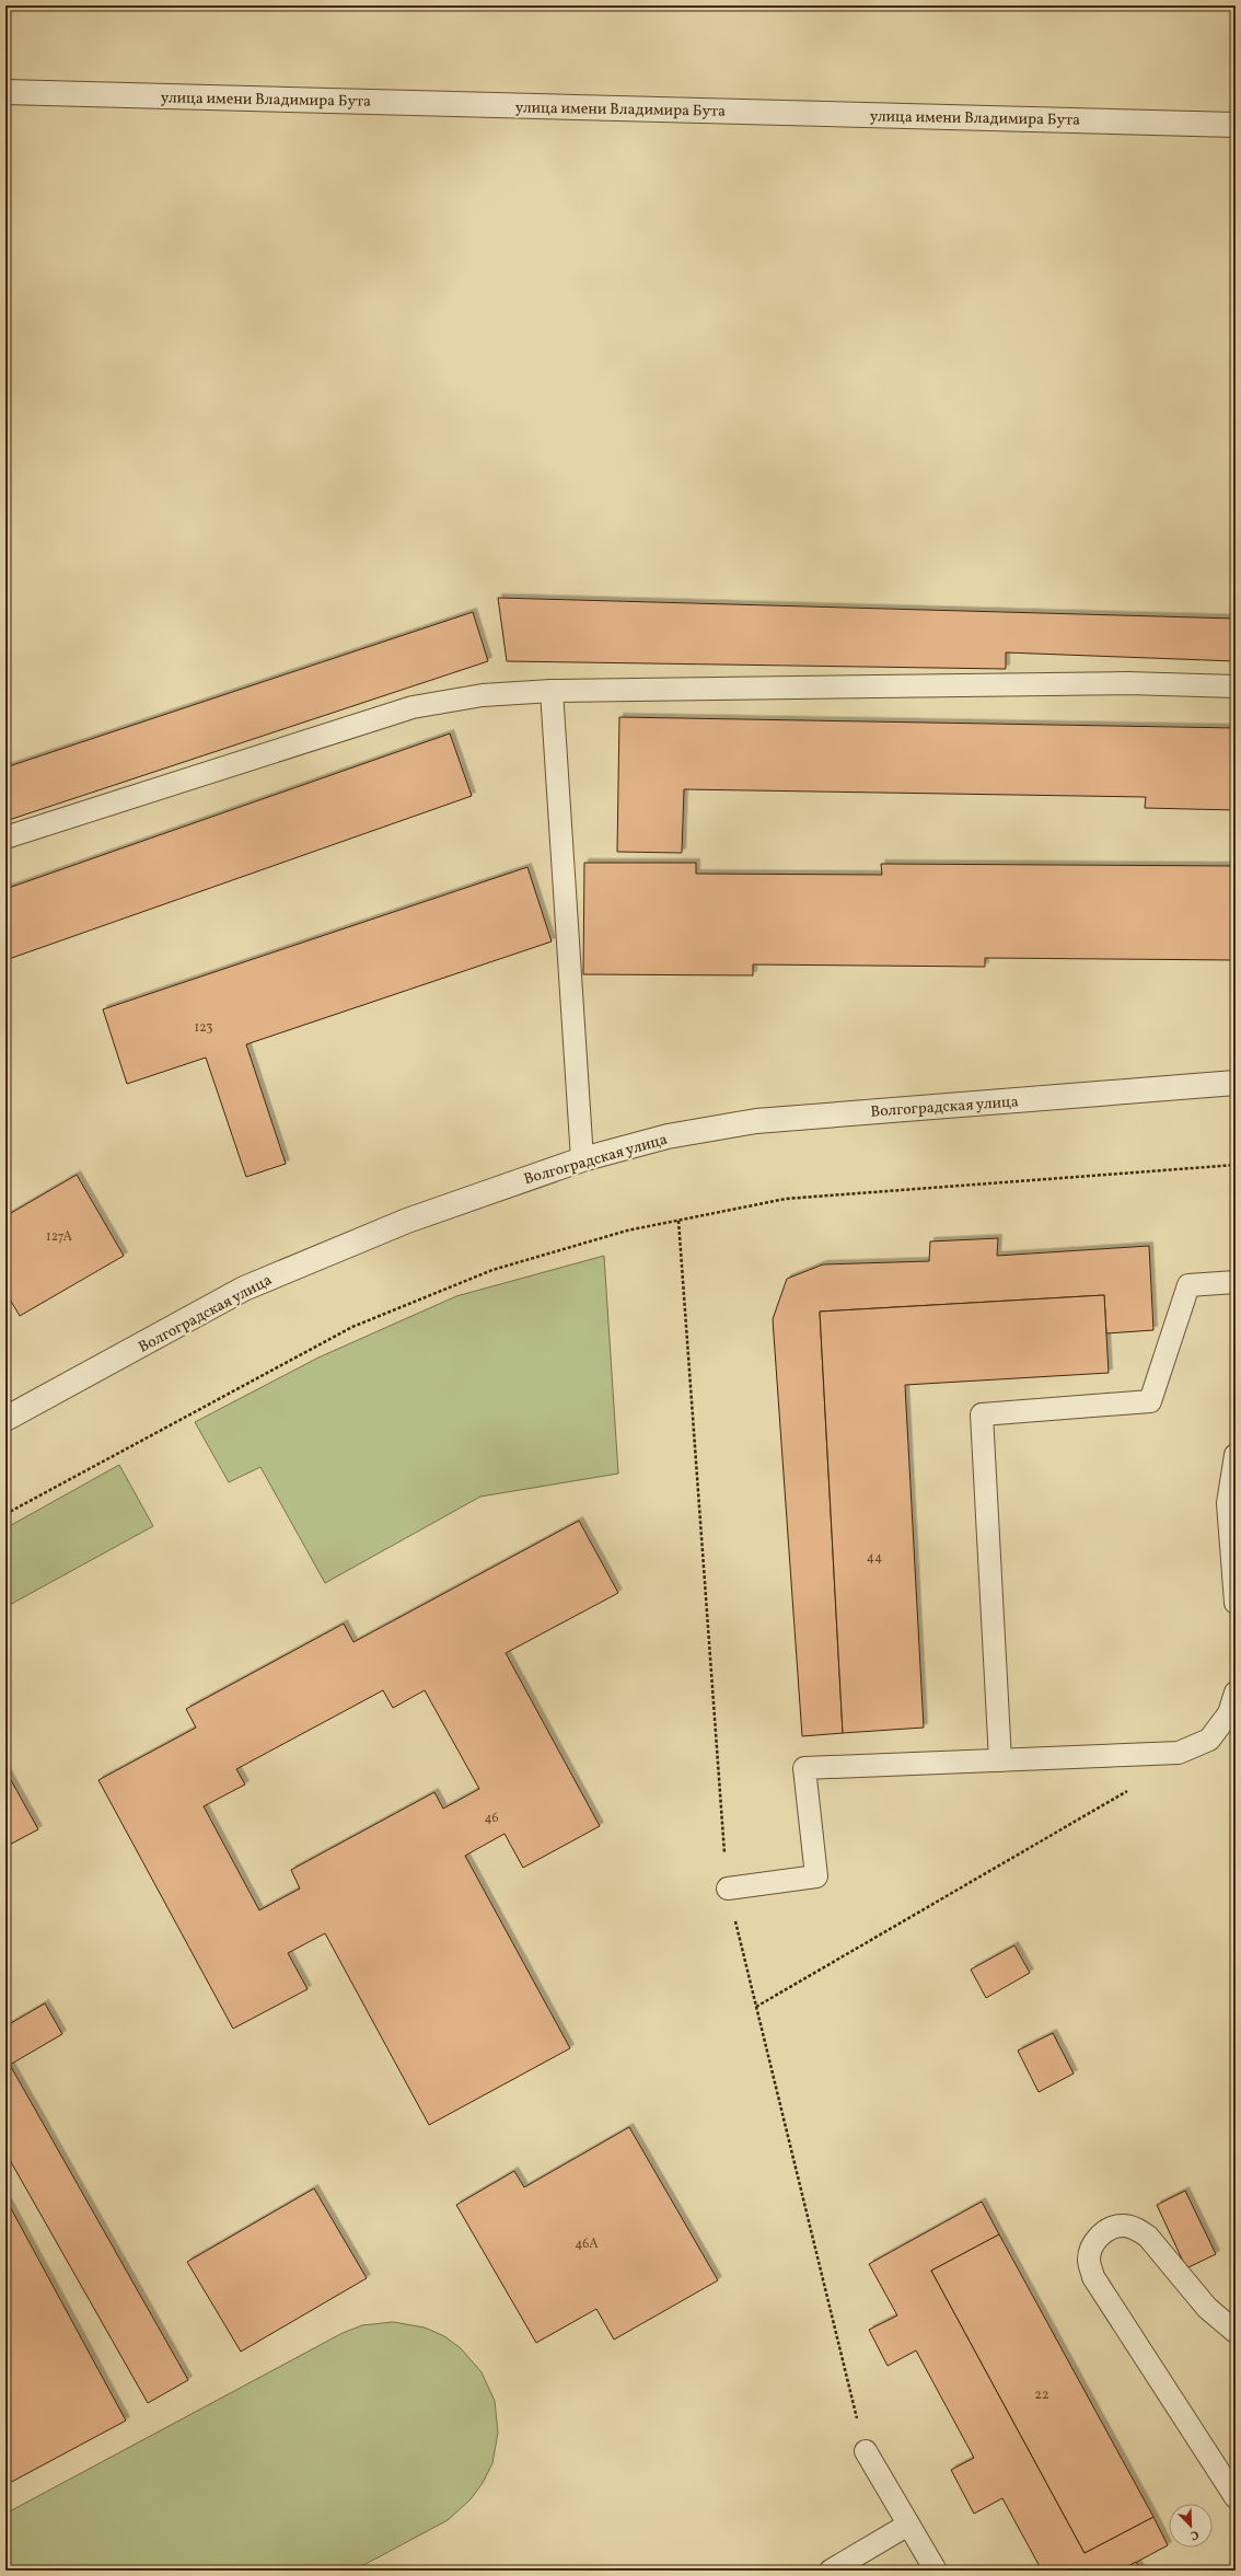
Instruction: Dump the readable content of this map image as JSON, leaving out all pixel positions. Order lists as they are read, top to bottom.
{
  "streets": {
    "street": ["улица имени Владимира Бута", "Волгоградская улица"]
  },
  "house_numbers": [
    "123",
    "127А",
    "44",
    "46",
    "46А",
    "22"
  ],
  "north": "bottom right"
}
